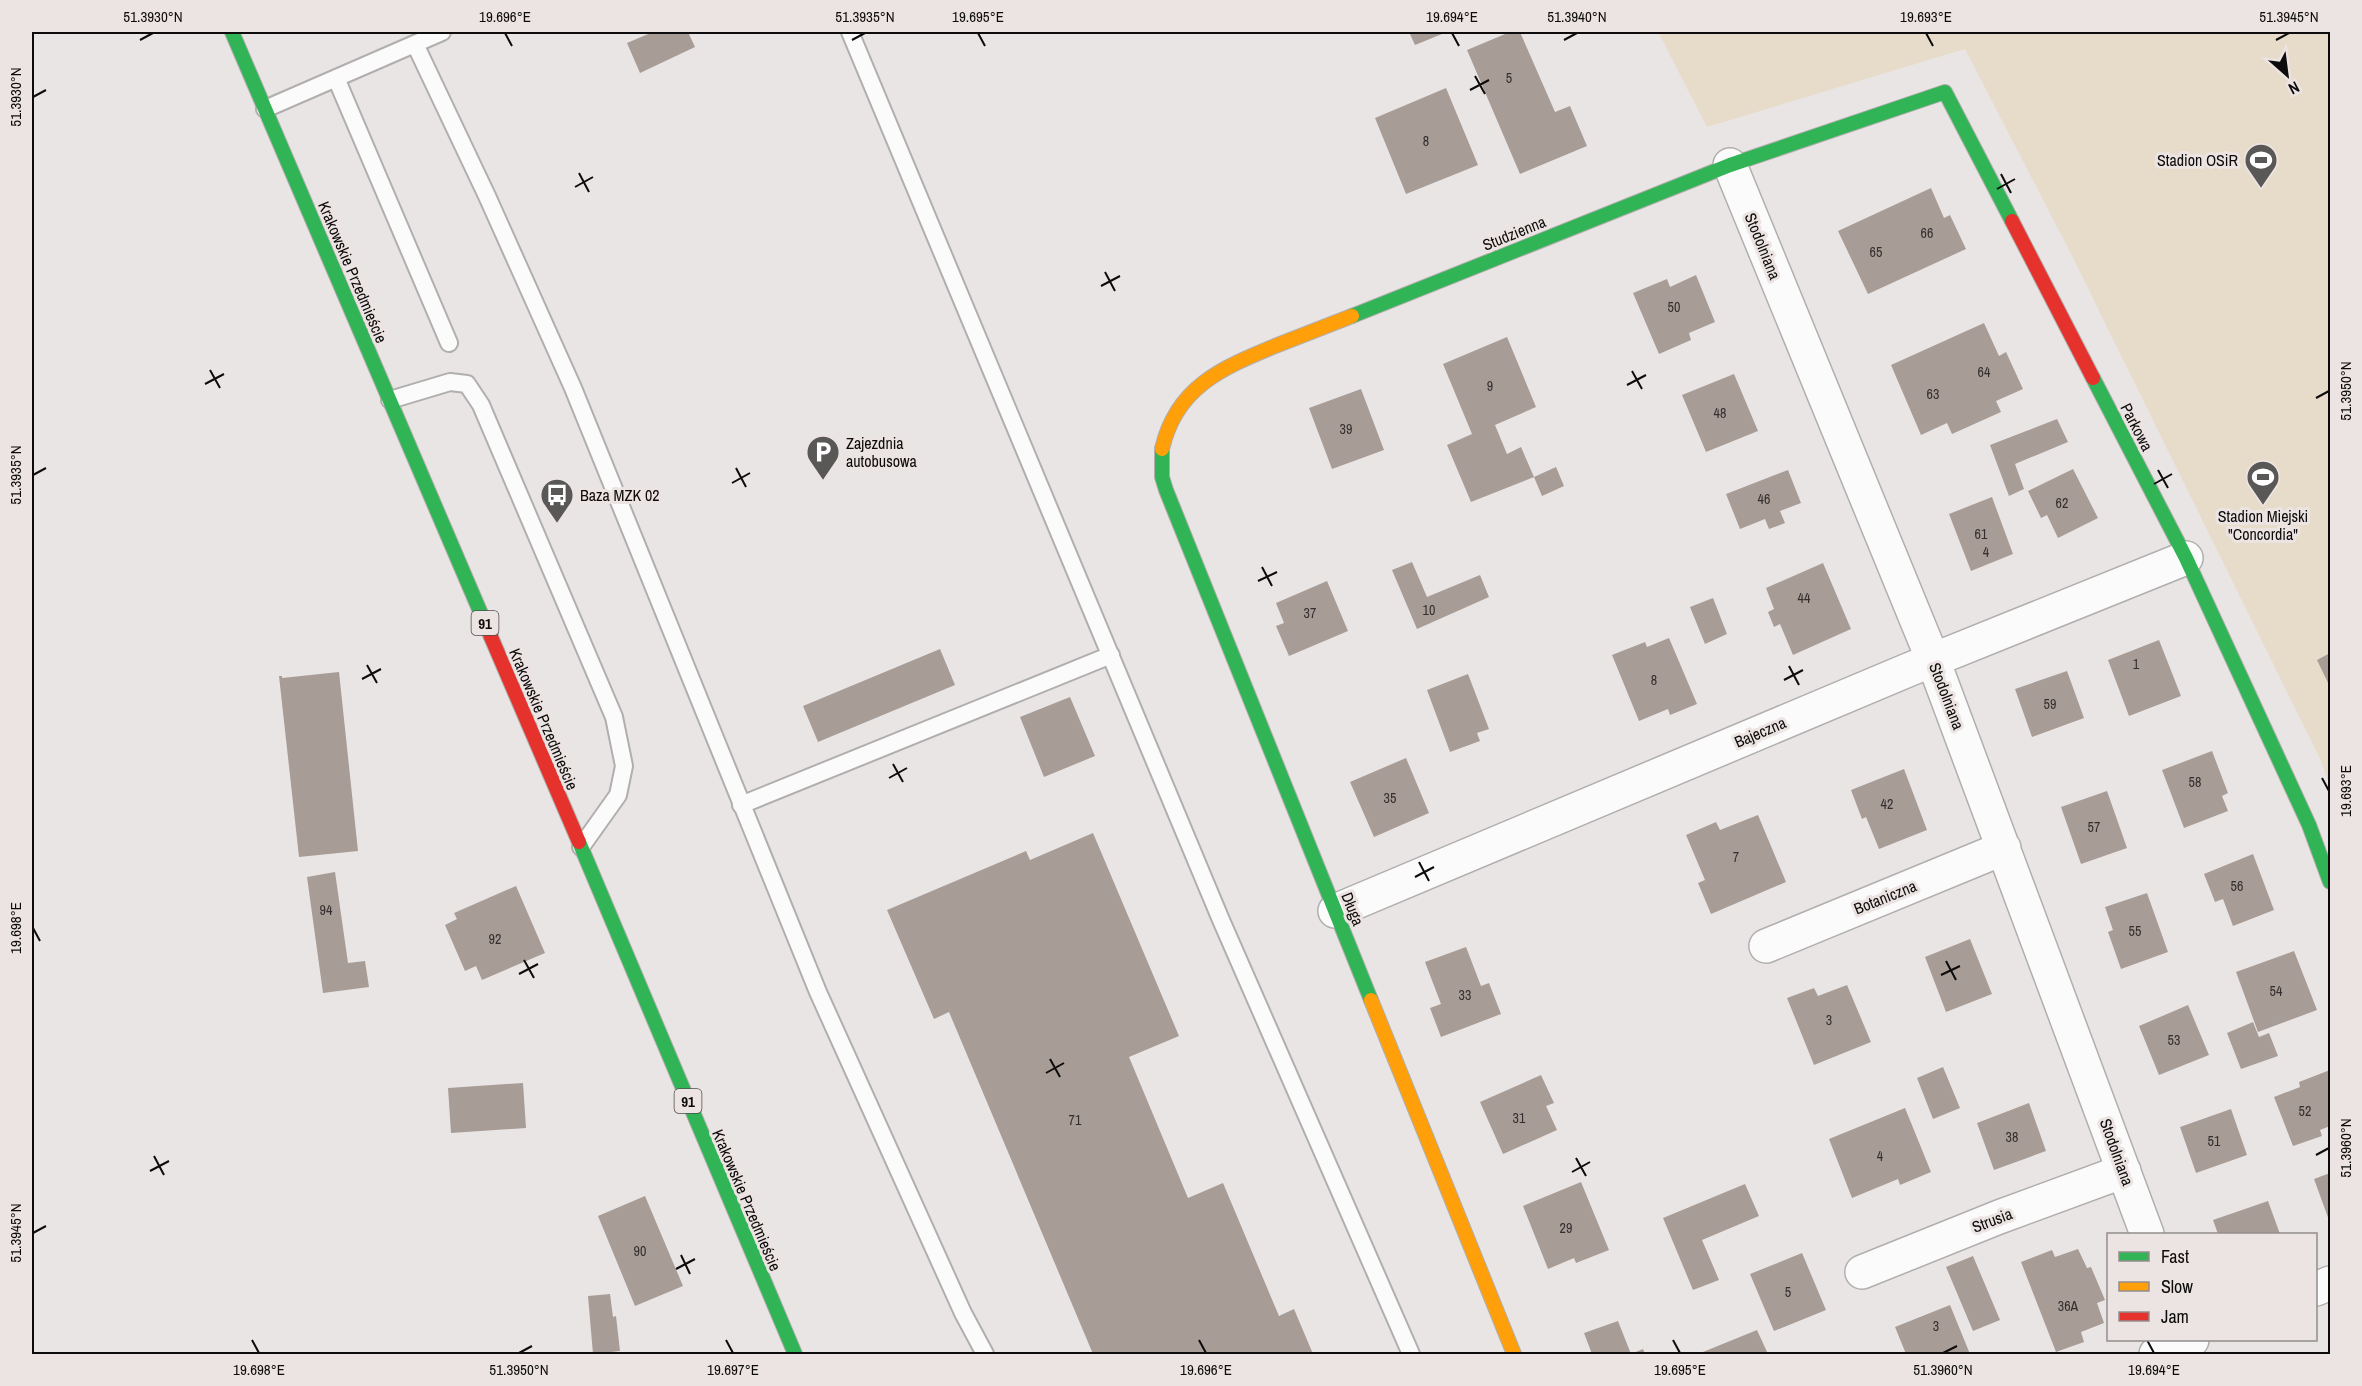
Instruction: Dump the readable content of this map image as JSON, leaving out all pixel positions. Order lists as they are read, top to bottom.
{
  "streets": {
    "street": [
      "Studzienna",
      "Stodolniana",
      "Krakowskie Przedmieście",
      "Parkowa",
      "91",
      "Bajeczna",
      "Botaniczna",
      "Długa",
      "Strusia"
    ]
  },
  "crossings": [
    ["Studzienna", "Stodolniana"],
    ["Studzienna", "Parkowa"],
    ["Studzienna", "Długa"],
    ["Stodolniana", "Bajeczna"],
    ["Stodolniana", "Botaniczna"],
    ["Stodolniana", "Strusia"],
    ["Parkowa", "Bajeczna"],
    ["Bajeczna", "Długa"]
  ],
  "places": {
    "sports": ["Stadion OSiR", "Stadion Miejski \"Concordia\""],
    "parking": ["Zajezdnia autobusowa"],
    "bus stop": ["Baza MZK 02"]
  },
  "house_numbers": [
    "5",
    "8",
    "66",
    "65",
    "50",
    "64",
    "9",
    "63",
    "48",
    "39",
    "46",
    "62",
    "61",
    "4",
    "44",
    "10",
    "37",
    "1",
    "8",
    "59",
    "58",
    "35",
    "42",
    "57",
    "7",
    "56",
    "94",
    "55",
    "92",
    "54",
    "33",
    "3",
    "53",
    "52",
    "31",
    "71",
    "38",
    "51",
    "4",
    "29",
    "90",
    "5",
    "36A",
    "3"
  ],
  "legend": ["Fast", "Slow", "Jam"],
  "north": "bottom right",
  "coordinates": [
    "51.3930°N",
    "19.696°E",
    "51.3935°N",
    "19.695°E",
    "19.694°E",
    "51.3940°N",
    "19.693°E",
    "51.3945°N",
    "51.3950°N",
    "19.698°E",
    "51.3960°N",
    "19.697°E"
  ]
}
